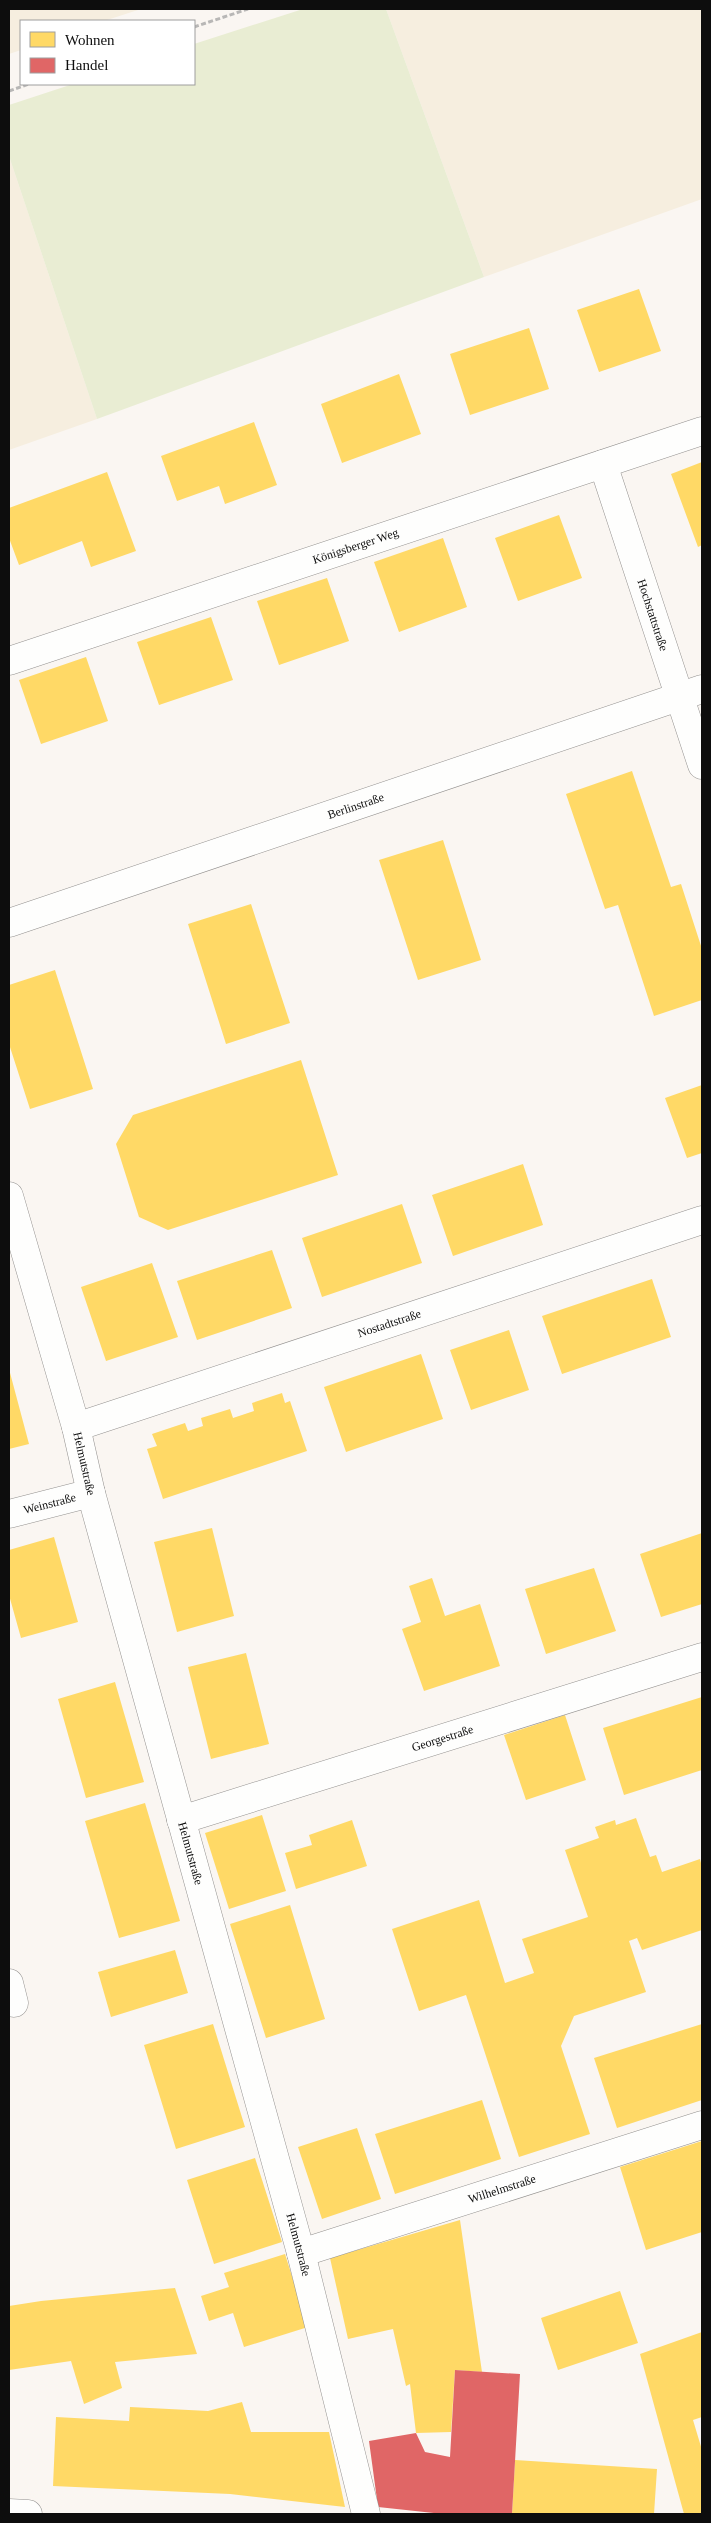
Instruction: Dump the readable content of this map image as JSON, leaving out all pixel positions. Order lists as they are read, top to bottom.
{
  "streets": {
    "street": [
      "Königsberger Weg",
      "Hochstattstraße",
      "Berlinstraße",
      "Nostadtstraße",
      "Helmutstraße",
      "Weinstraße",
      "Georgestraße",
      "Wilhelmstraße"
    ]
  },
  "crossings": [
    ["Königsberger Weg", "Hochstattstraße"],
    ["Hochstattstraße", "Berlinstraße"],
    ["Nostadtstraße", "Helmutstraße"],
    ["Helmutstraße", "Weinstraße"],
    ["Helmutstraße", "Georgestraße"],
    ["Helmutstraße", "Wilhelmstraße"]
  ],
  "legend": ["Wohnen", "Handel"]
}
